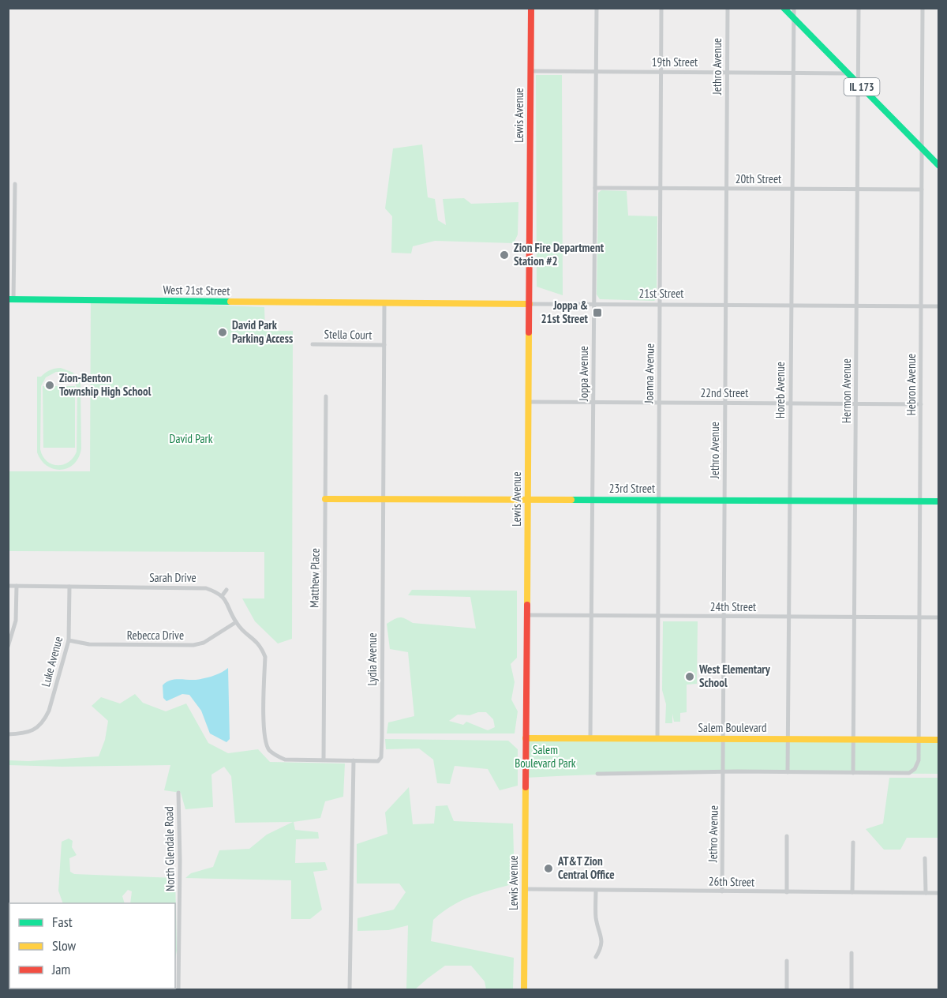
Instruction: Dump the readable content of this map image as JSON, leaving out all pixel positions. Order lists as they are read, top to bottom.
{
  "streets": {
    "street": [
      "19th Street",
      "Jethro Avenue",
      "IL 173",
      "Lewis Avenue",
      "20th Street",
      "West 21st Street",
      "21st Street",
      "Stella Court",
      "Joppa Avenue",
      "Joanna Avenue",
      "Hebron Avenue",
      "Horeb Avenue",
      "Hermon Avenue",
      "22nd Street",
      "23rd Street",
      "Sarah Drive",
      "Matthew Place",
      "24th Street",
      "Rebecca Drive",
      "Lydia Avenue",
      "Luke Avenue",
      "Salem Boulevard",
      "North Glendale Road",
      "26th Street"
    ]
  },
  "crossings": [
    ["19th Street", "Jethro Avenue"],
    ["19th Street", "IL 173"],
    ["19th Street", "Lewis Avenue"],
    ["19th Street", "Joppa Avenue"],
    ["19th Street", "Joanna Avenue"],
    ["19th Street", "Horeb Avenue"],
    ["Jethro Avenue", "20th Street"],
    ["Jethro Avenue", "21st Street"],
    ["Jethro Avenue", "22nd Street"],
    ["Jethro Avenue", "23rd Street"],
    ["Jethro Avenue", "24th Street"],
    ["Jethro Avenue", "Salem Boulevard"],
    ["Jethro Avenue", "26th Street"],
    ["IL 173", "Hebron Avenue"],
    ["IL 173", "Horeb Avenue"],
    ["IL 173", "Hermon Avenue"],
    ["Lewis Avenue", "21st Street"],
    ["Lewis Avenue", "22nd Street"],
    ["Lewis Avenue", "23rd Street"],
    ["Lewis Avenue", "24th Street"],
    ["Lewis Avenue", "Salem Boulevard"],
    ["Lewis Avenue", "26th Street"],
    ["20th Street", "Joppa Avenue"],
    ["20th Street", "Joanna Avenue"],
    ["20th Street", "Hebron Avenue"],
    ["20th Street", "Horeb Avenue"],
    ["20th Street", "Hermon Avenue"],
    ["West 21st Street", "21st Street"],
    ["West 21st Street", "Lydia Avenue"],
    ["21st Street", "Joppa Avenue"],
    ["21st Street", "Joanna Avenue"],
    ["21st Street", "Hebron Avenue"],
    ["21st Street", "Horeb Avenue"],
    ["21st Street", "Hermon Avenue"],
    ["21st Street", "Lydia Avenue"],
    ["Stella Court", "Lydia Avenue"],
    ["Joppa Avenue", "22nd Street"],
    ["Joppa Avenue", "23rd Street"],
    ["Joppa Avenue", "24th Street"],
    ["Joppa Avenue", "Salem Boulevard"],
    ["Joanna Avenue", "22nd Street"],
    ["Joanna Avenue", "23rd Street"],
    ["Joanna Avenue", "24th Street"],
    ["Joanna Avenue", "Salem Boulevard"],
    ["Hebron Avenue", "Hermon Avenue"],
    ["Hebron Avenue", "22nd Street"],
    ["Hebron Avenue", "23rd Street"],
    ["Hebron Avenue", "24th Street"],
    ["Hebron Avenue", "Salem Boulevard"],
    ["Horeb Avenue", "22nd Street"],
    ["Horeb Avenue", "23rd Street"],
    ["Horeb Avenue", "24th Street"],
    ["Horeb Avenue", "Salem Boulevard"],
    ["Hermon Avenue", "22nd Street"],
    ["Hermon Avenue", "23rd Street"],
    ["Hermon Avenue", "24th Street"],
    ["Hermon Avenue", "Salem Boulevard"],
    ["23rd Street", "Matthew Place"],
    ["23rd Street", "Lydia Avenue"],
    ["Sarah Drive", "Luke Avenue"],
    ["Rebecca Drive", "Luke Avenue"]
  ],
  "parks": ["David Park", "Salem Boulevard Park"],
  "places": {
    "other": [
      "Zion Fire Department Station #2",
      "David Park Parking Access",
      "Zion-Benton Township High School",
      "West Elementary School",
      "AT&T Zion Central Office"
    ],
    "transit": ["Joppa & 21st Street"]
  },
  "legend": ["Fast", "Slow", "Jam"]
}
